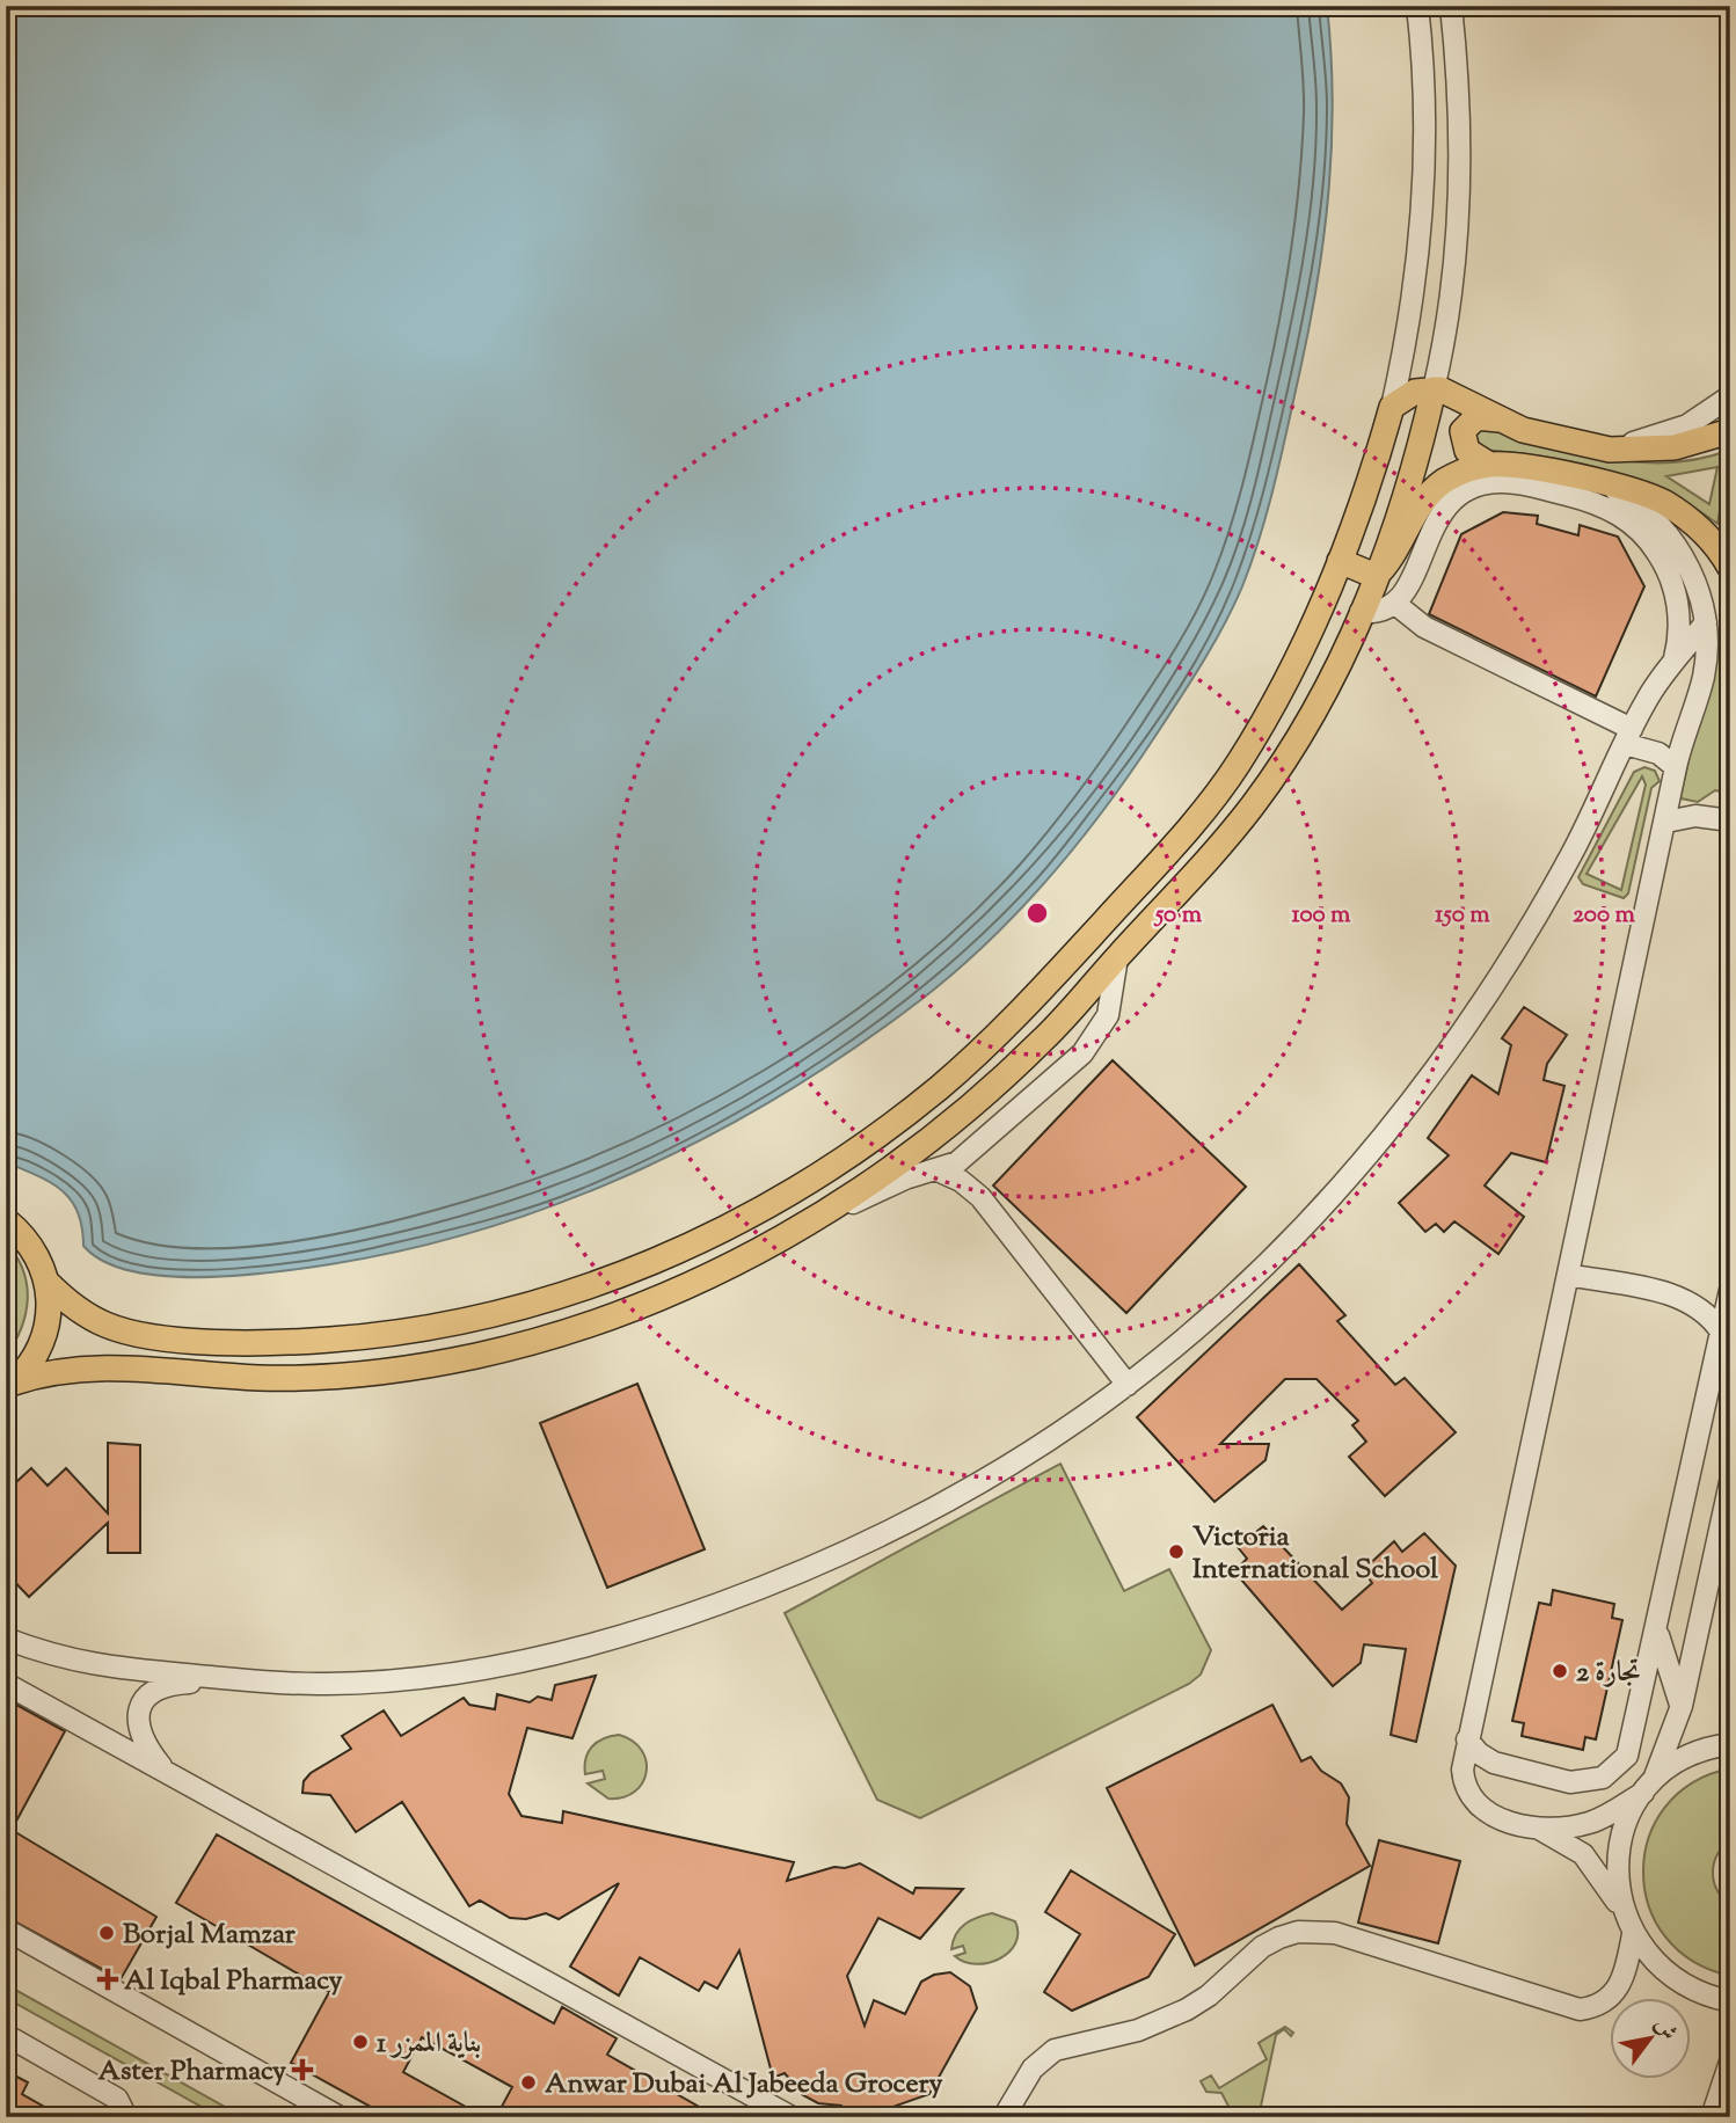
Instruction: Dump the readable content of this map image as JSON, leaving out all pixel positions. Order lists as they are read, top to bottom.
{
  "places": {
    "other": [
      "Victoria International School",
      "تجارة 2",
      "Borjal Mamzar",
      "بناية الممزر 1",
      "Anwar Dubai Al Jabeeda Grocery"
    ],
    "health": ["Al Iqbal Pharmacy", "Aster Pharmacy"]
  },
  "north": "top right",
  "rings": [
    "50 m",
    "100 m",
    "150 m",
    "200 m"
  ]
}
